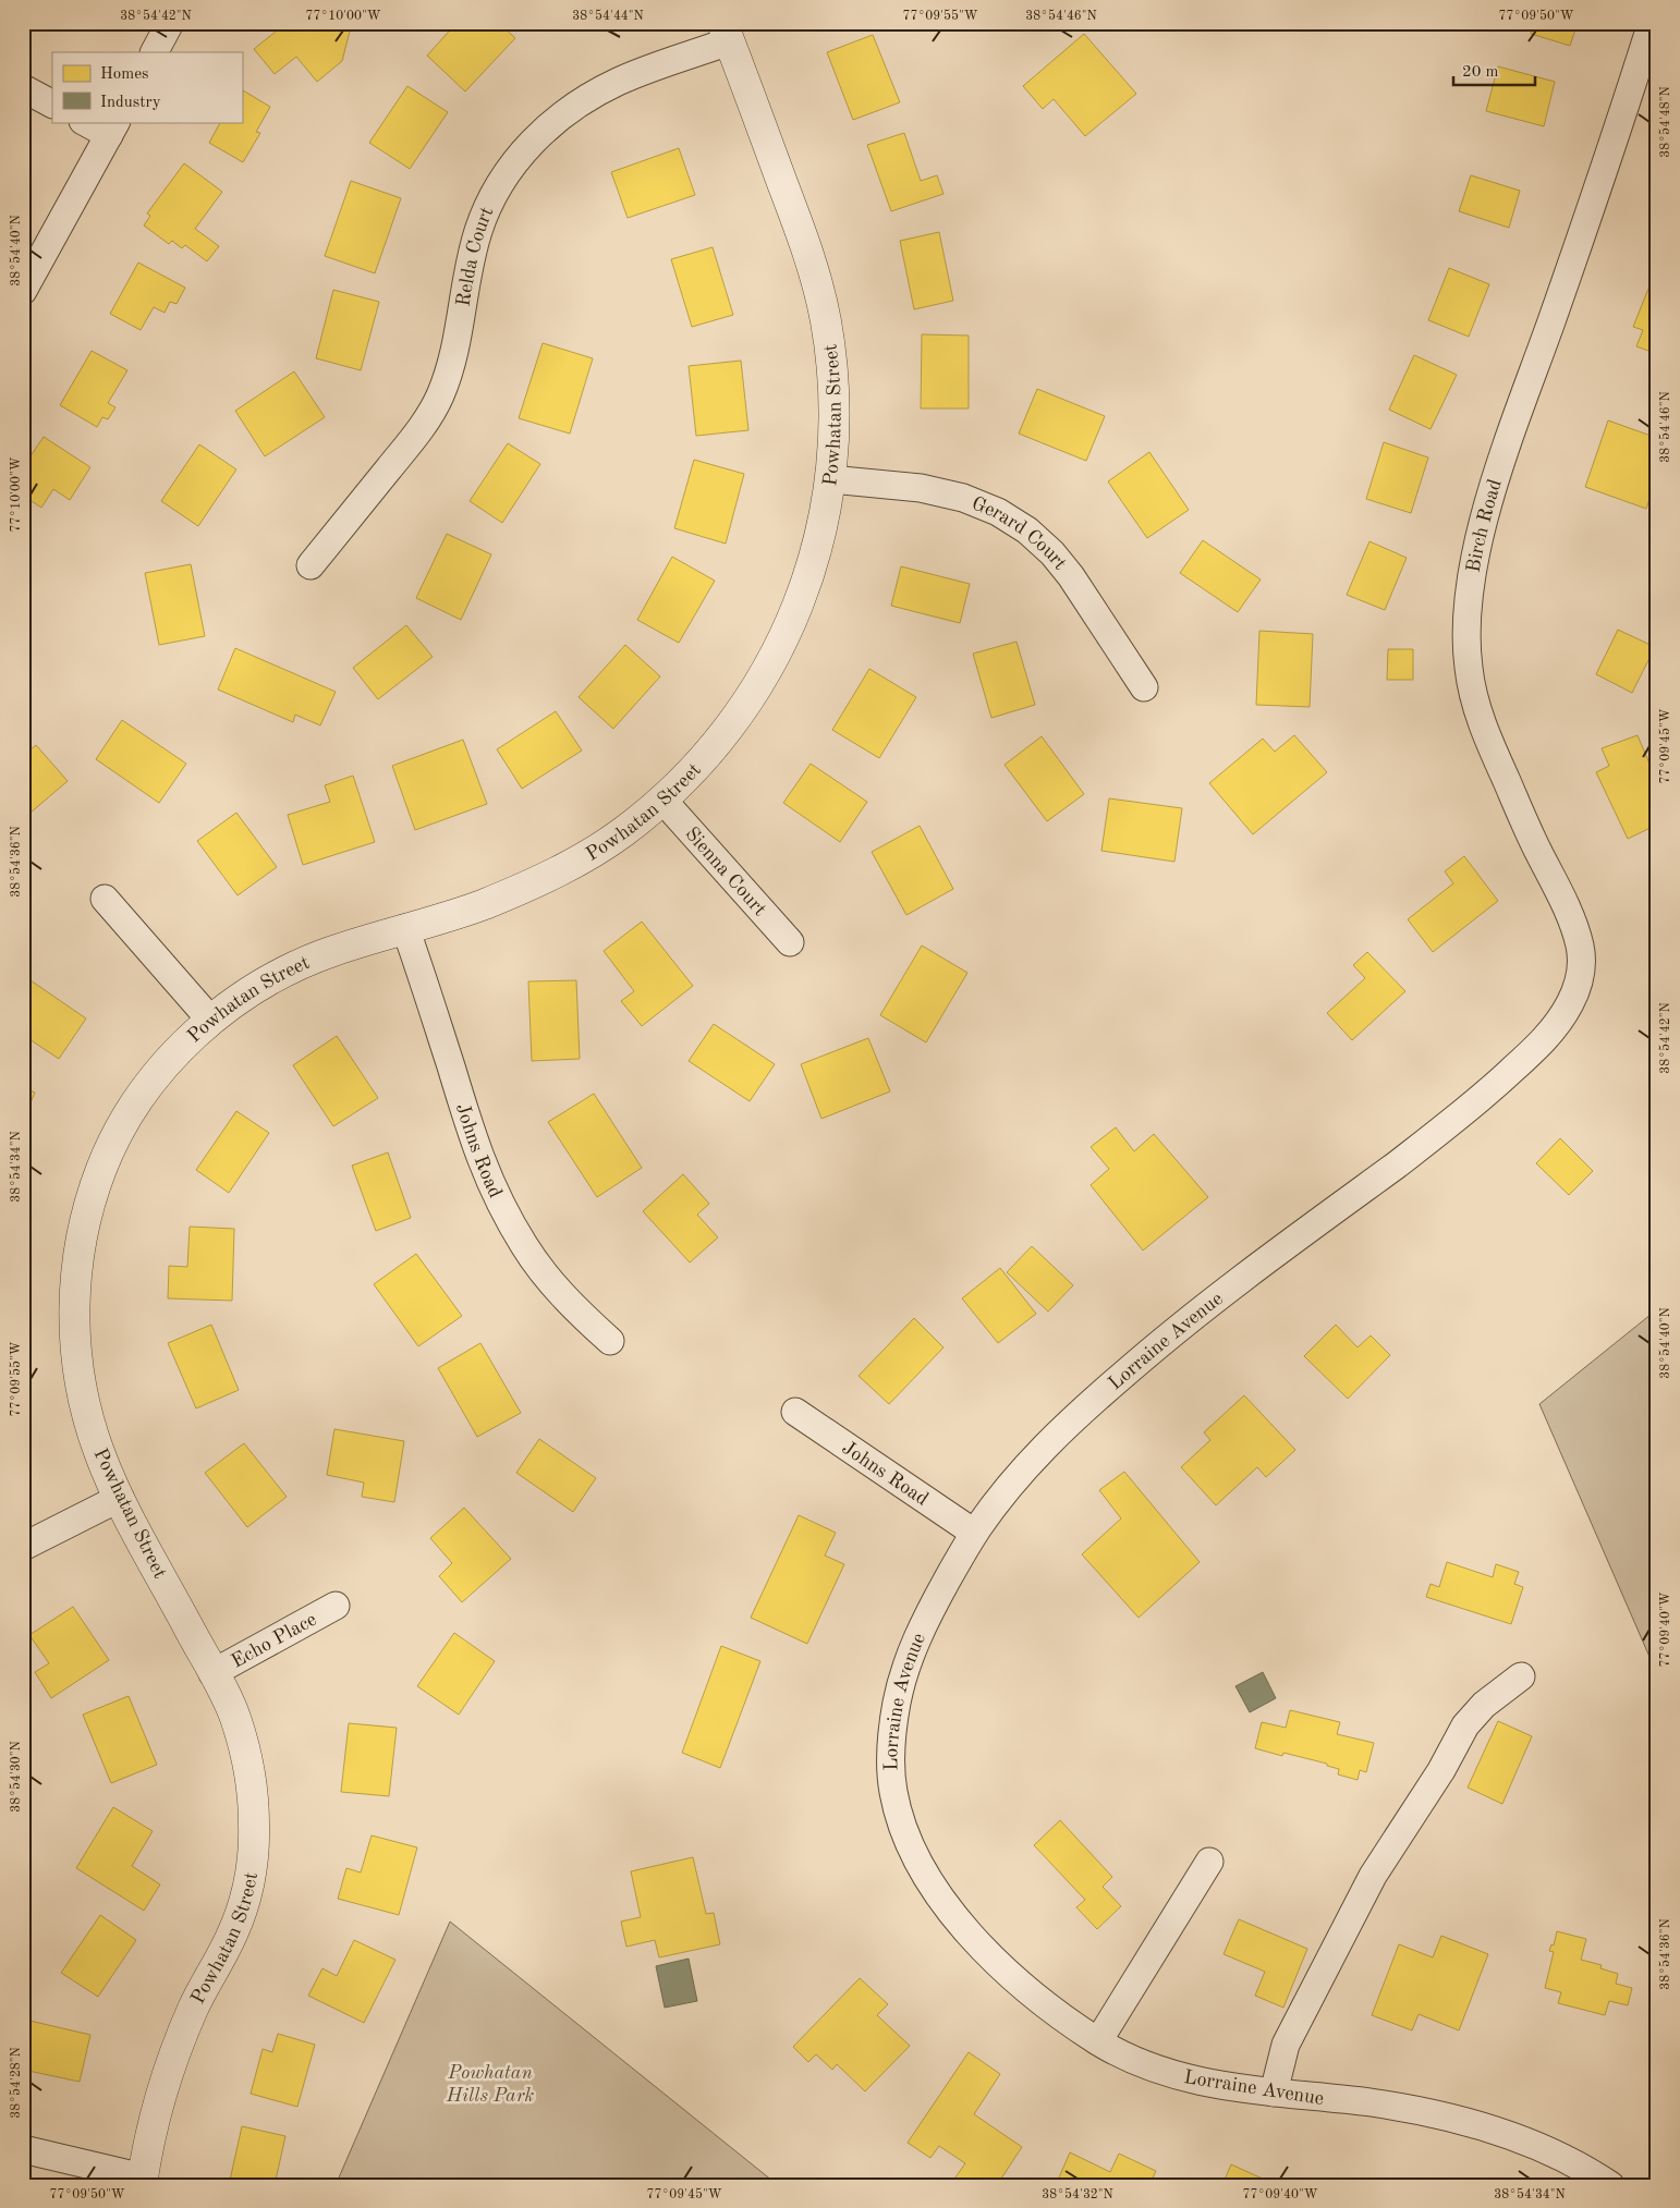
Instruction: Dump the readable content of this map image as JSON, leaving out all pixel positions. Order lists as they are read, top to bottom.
{
  "streets": {
    "street": [
      "Relda Court",
      "Powhatan Street",
      "Birch Road",
      "Gerard Court",
      "Sienna Court",
      "Johns Road",
      "Lorraine Avenue",
      "Echo Place"
    ]
  },
  "crossings": [
    ["Relda Court", "Powhatan Street"],
    ["Powhatan Street", "Gerard Court"],
    ["Powhatan Street", "Sienna Court"],
    ["Powhatan Street", "Johns Road"],
    ["Powhatan Street", "Echo Place"],
    ["Birch Road", "Lorraine Avenue"],
    ["Johns Road", "Lorraine Avenue"]
  ],
  "parks": ["Powhatan Hills Park"],
  "legend": ["Homes", "Industry"],
  "scale_bar": "20 m",
  "coordinates": [
    "38°54'42\"N",
    "77°10'00\"W",
    "38°54'44\"N",
    "77°09'55\"W",
    "38°54'46\"N",
    "77°09'50\"W",
    "38°54'48\"N",
    "38°54'40\"N",
    "77°09'45\"W",
    "38°54'36\"N",
    "38°54'34\"N",
    "77°09'40\"W",
    "38°54'30\"N",
    "38°54'28\"N",
    "38°54'32\"N"
  ]
}
